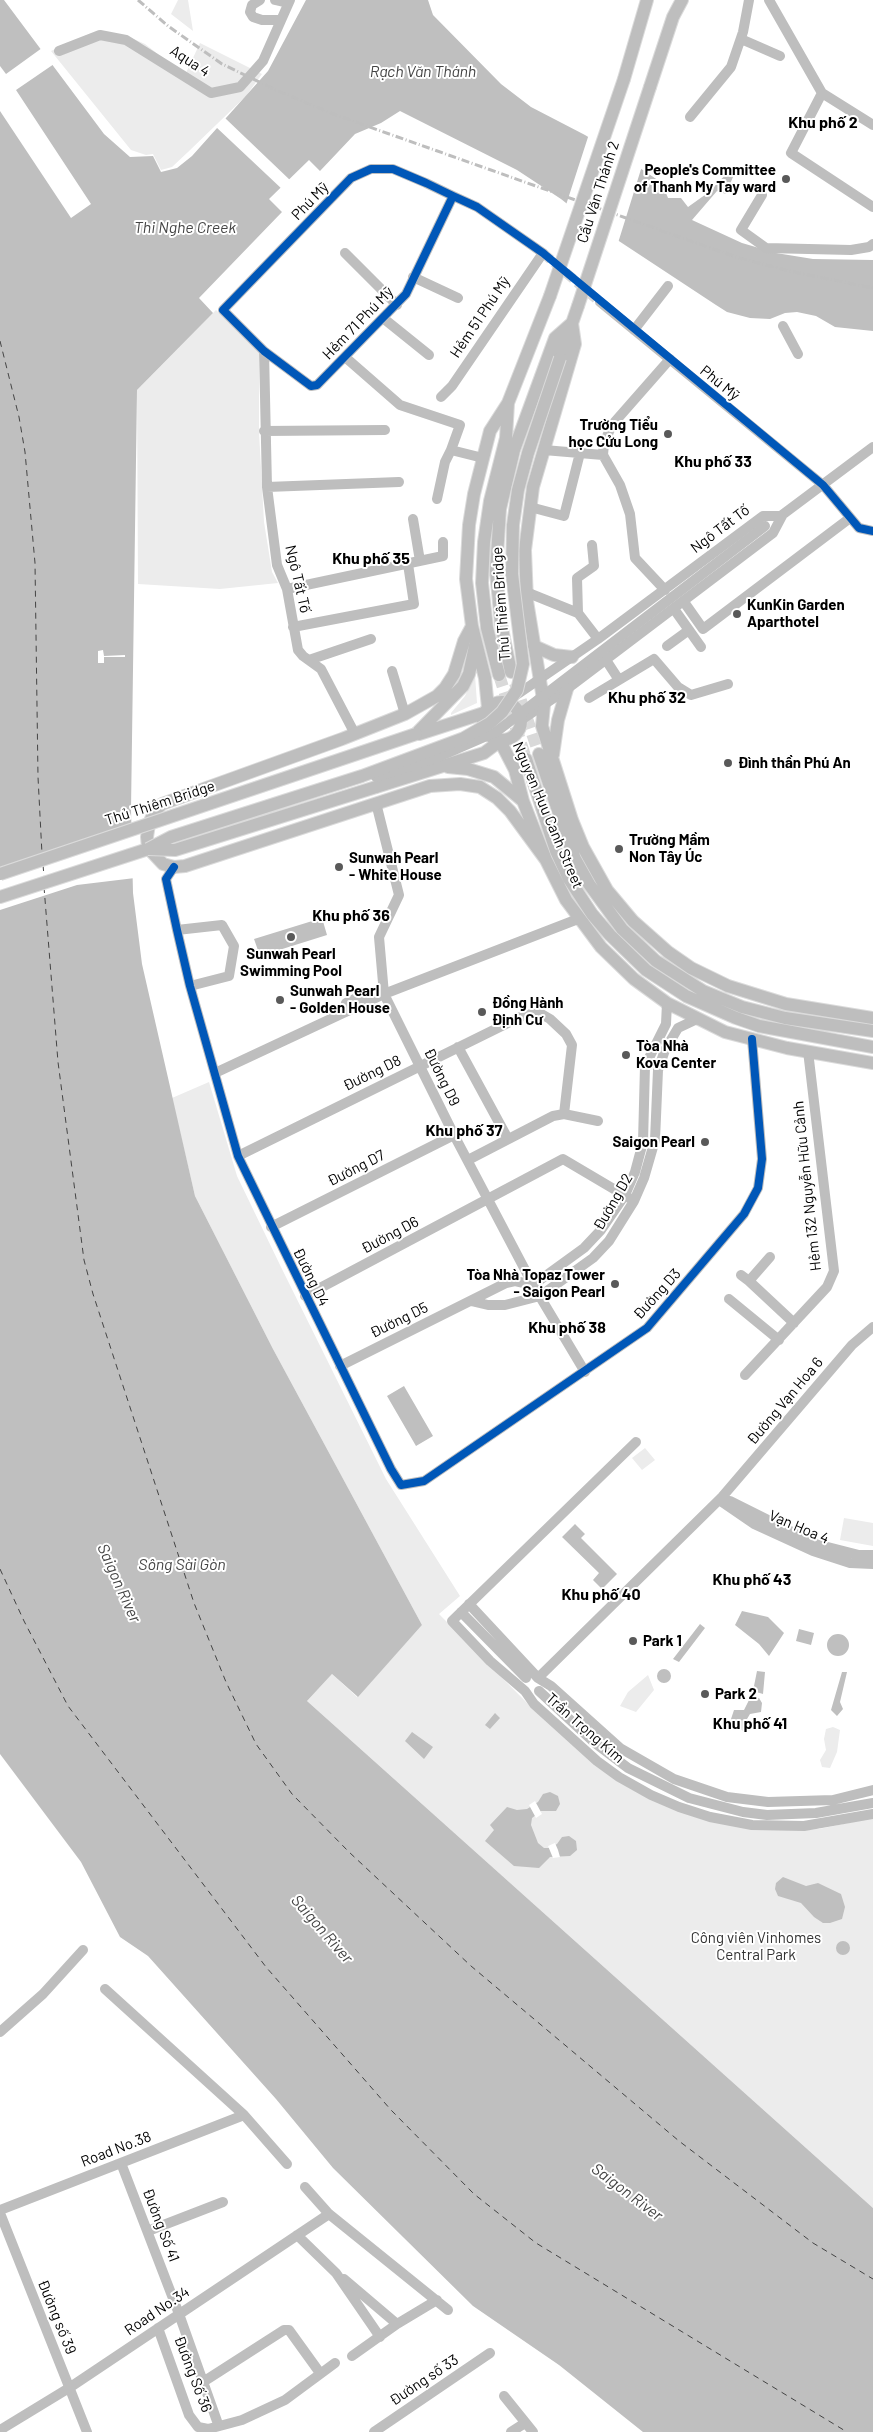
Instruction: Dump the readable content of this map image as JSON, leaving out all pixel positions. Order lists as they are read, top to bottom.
{
  "streets": {
    "main road": ["Cầu Văn Thánh 2", "Thủ Thiêm Bridge", "Nguyen Huu Canh Street"],
    "street": [
      "Aqua 4",
      "Phú Mỹ",
      "Hẻm 51 Phú Mỹ",
      "Hẻm 71 Phú Mỹ",
      "Ngô Tất Tố",
      "Đường D8",
      "Đường D9",
      "Đường D7",
      "Hẻm 132 Nguyễn Hữu Cảnh",
      "Đường D2",
      "Đường D6",
      "Đường D4",
      "Đường D3",
      "Đường D5",
      "Đường Vạn Hoa 6",
      "Vạn Hoa 4",
      "Trần Trọng Kim",
      "Road No.38",
      "Đường Số 41",
      "Road No.34",
      "Đường số 39",
      "Đường Số 36",
      "Đường số 33"
    ]
  },
  "crossings": [
    ["Cầu Văn Thánh 2", "Thủ Thiêm Bridge"],
    ["Cầu Văn Thánh 2", "Nguyen Huu Canh Street"],
    ["Phú Mỹ", "Hẻm 51 Phú Mỹ"],
    ["Phú Mỹ", "Hẻm 71 Phú Mỹ"],
    ["Phú Mỹ", "Ngô Tất Tố"],
    ["Ngô Tất Tố", "Thủ Thiêm Bridge"],
    ["Ngô Tất Tố", "Nguyen Huu Canh Street"],
    ["Thủ Thiêm Bridge", "Nguyen Huu Canh Street"],
    ["Nguyen Huu Canh Street", "Hẻm 132 Nguyễn Hữu Cảnh"],
    ["Nguyen Huu Canh Street", "Đường D2"],
    ["Nguyen Huu Canh Street", "Đường D3"],
    ["Đường D8", "Đường D9"],
    ["Đường D8", "Đường D4"],
    ["Đường D9", "Đường D7"],
    ["Đường D9", "Đường D2"],
    ["Đường D9", "Đường D6"],
    ["Đường D9", "Đường D3"],
    ["Đường D9", "Đường D5"],
    ["Đường D7", "Đường D4"],
    ["Đường D2", "Đường D6"],
    ["Đường D2", "Đường D5"],
    ["Đường D6", "Đường D4"],
    ["Đường D4", "Đường D3"],
    ["Đường D4", "Đường D5"],
    ["Đường Vạn Hoa 6", "Vạn Hoa 4"],
    ["Đường Vạn Hoa 6", "Trần Trọng Kim"],
    ["Road No.38", "Đường Số 41"],
    ["Road No.38", "Đường số 39"],
    ["Đường Số 41", "Road No.34"],
    ["Đường Số 41", "Đường Số 36"],
    ["Road No.34", "Đường số 39"],
    ["Road No.34", "Đường Số 36"]
  ],
  "districts": [
    "Khu phố 2",
    "Khu phố 33",
    "Khu phố 35",
    "Khu phố 32",
    "Khu phố 36",
    "Khu phố 37",
    "Khu phố 38",
    "Khu phố 43",
    "Khu phố 40",
    "Khu phố 41"
  ],
  "water": [
    "Rạch Văn Thánh",
    "Thi Nghe Creek",
    "Sông Sài Gòn",
    "Saigon River"
  ],
  "parks": ["Công viên Vinhomes Central Park"],
  "places": [
    "People's Committee of Thanh My Tay ward",
    "Trường Tiểu học Cửu Long",
    "KunKin Garden Aparthotel",
    "Đình thần Phú An",
    "Trường Mầm Non Tây Úc",
    "Sunwah Pearl - White House",
    "Sunwah Pearl Swimming Pool",
    "Sunwah Pearl - Golden House",
    "Đồng Hành Định Cư",
    "Tòa Nhà Kova Center",
    "Saigon Pearl",
    "Tòa Nhà Topaz Tower - Saigon Pearl",
    "Park 1",
    "Park 2"
  ]
}
